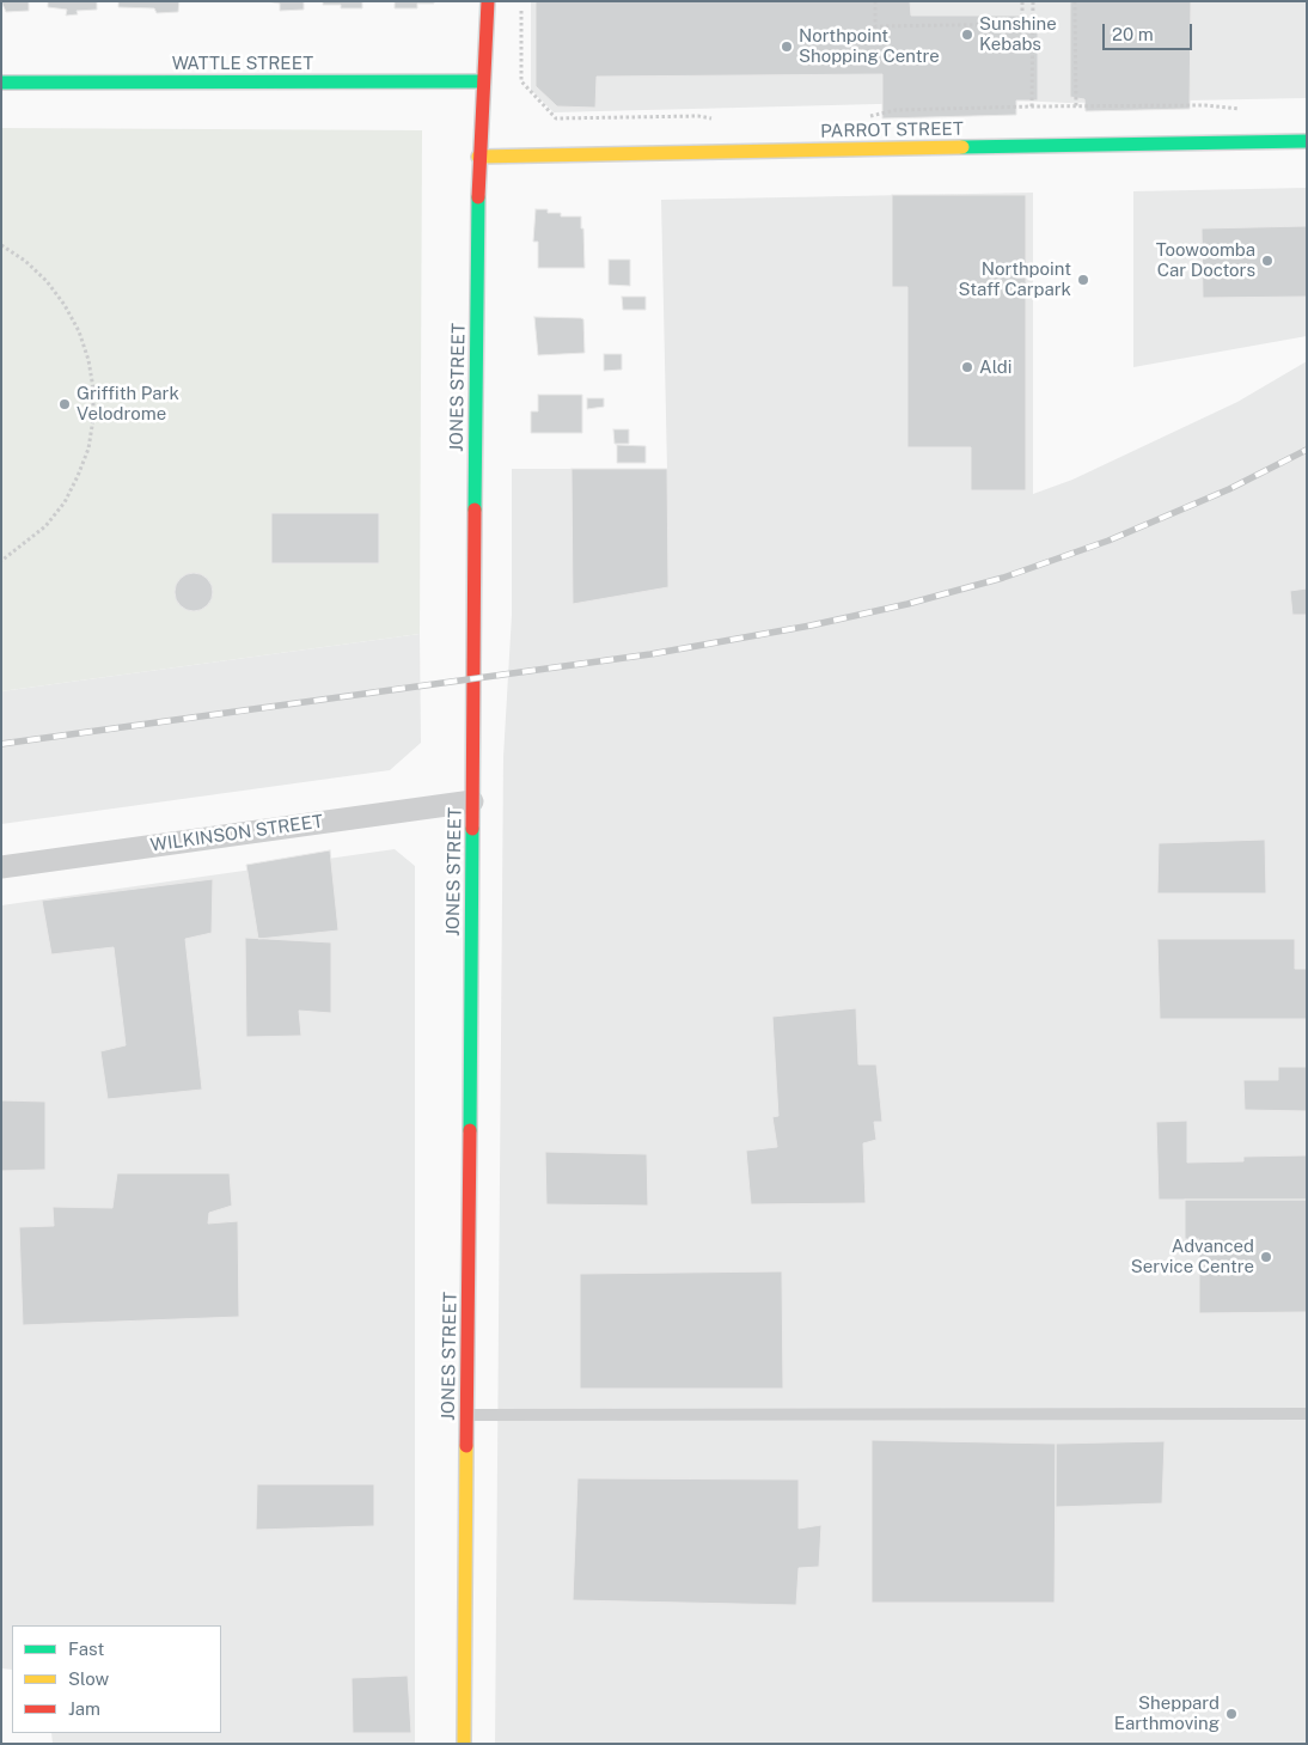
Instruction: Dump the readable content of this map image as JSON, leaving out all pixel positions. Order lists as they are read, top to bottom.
{
  "streets": {
    "street": [
      "WATTLE STREET",
      "PARROT STREET",
      "JONES STREET",
      "WILKINSON STREET"
    ]
  },
  "crossings": [
    ["WATTLE STREET", "JONES STREET"],
    ["PARROT STREET", "JONES STREET"],
    ["JONES STREET", "WILKINSON STREET"]
  ],
  "places": [
    "Sunshine Kebabs",
    "Northpoint Shopping Centre",
    "Toowoomba Car Doctors",
    "Northpoint Staff Carpark",
    "Aldi",
    "Griffith Park Velodrome",
    "Advanced Service Centre",
    "Sheppard Earthmoving"
  ],
  "legend": ["Fast", "Slow", "Jam"],
  "scale_bar": "20 m"
}
